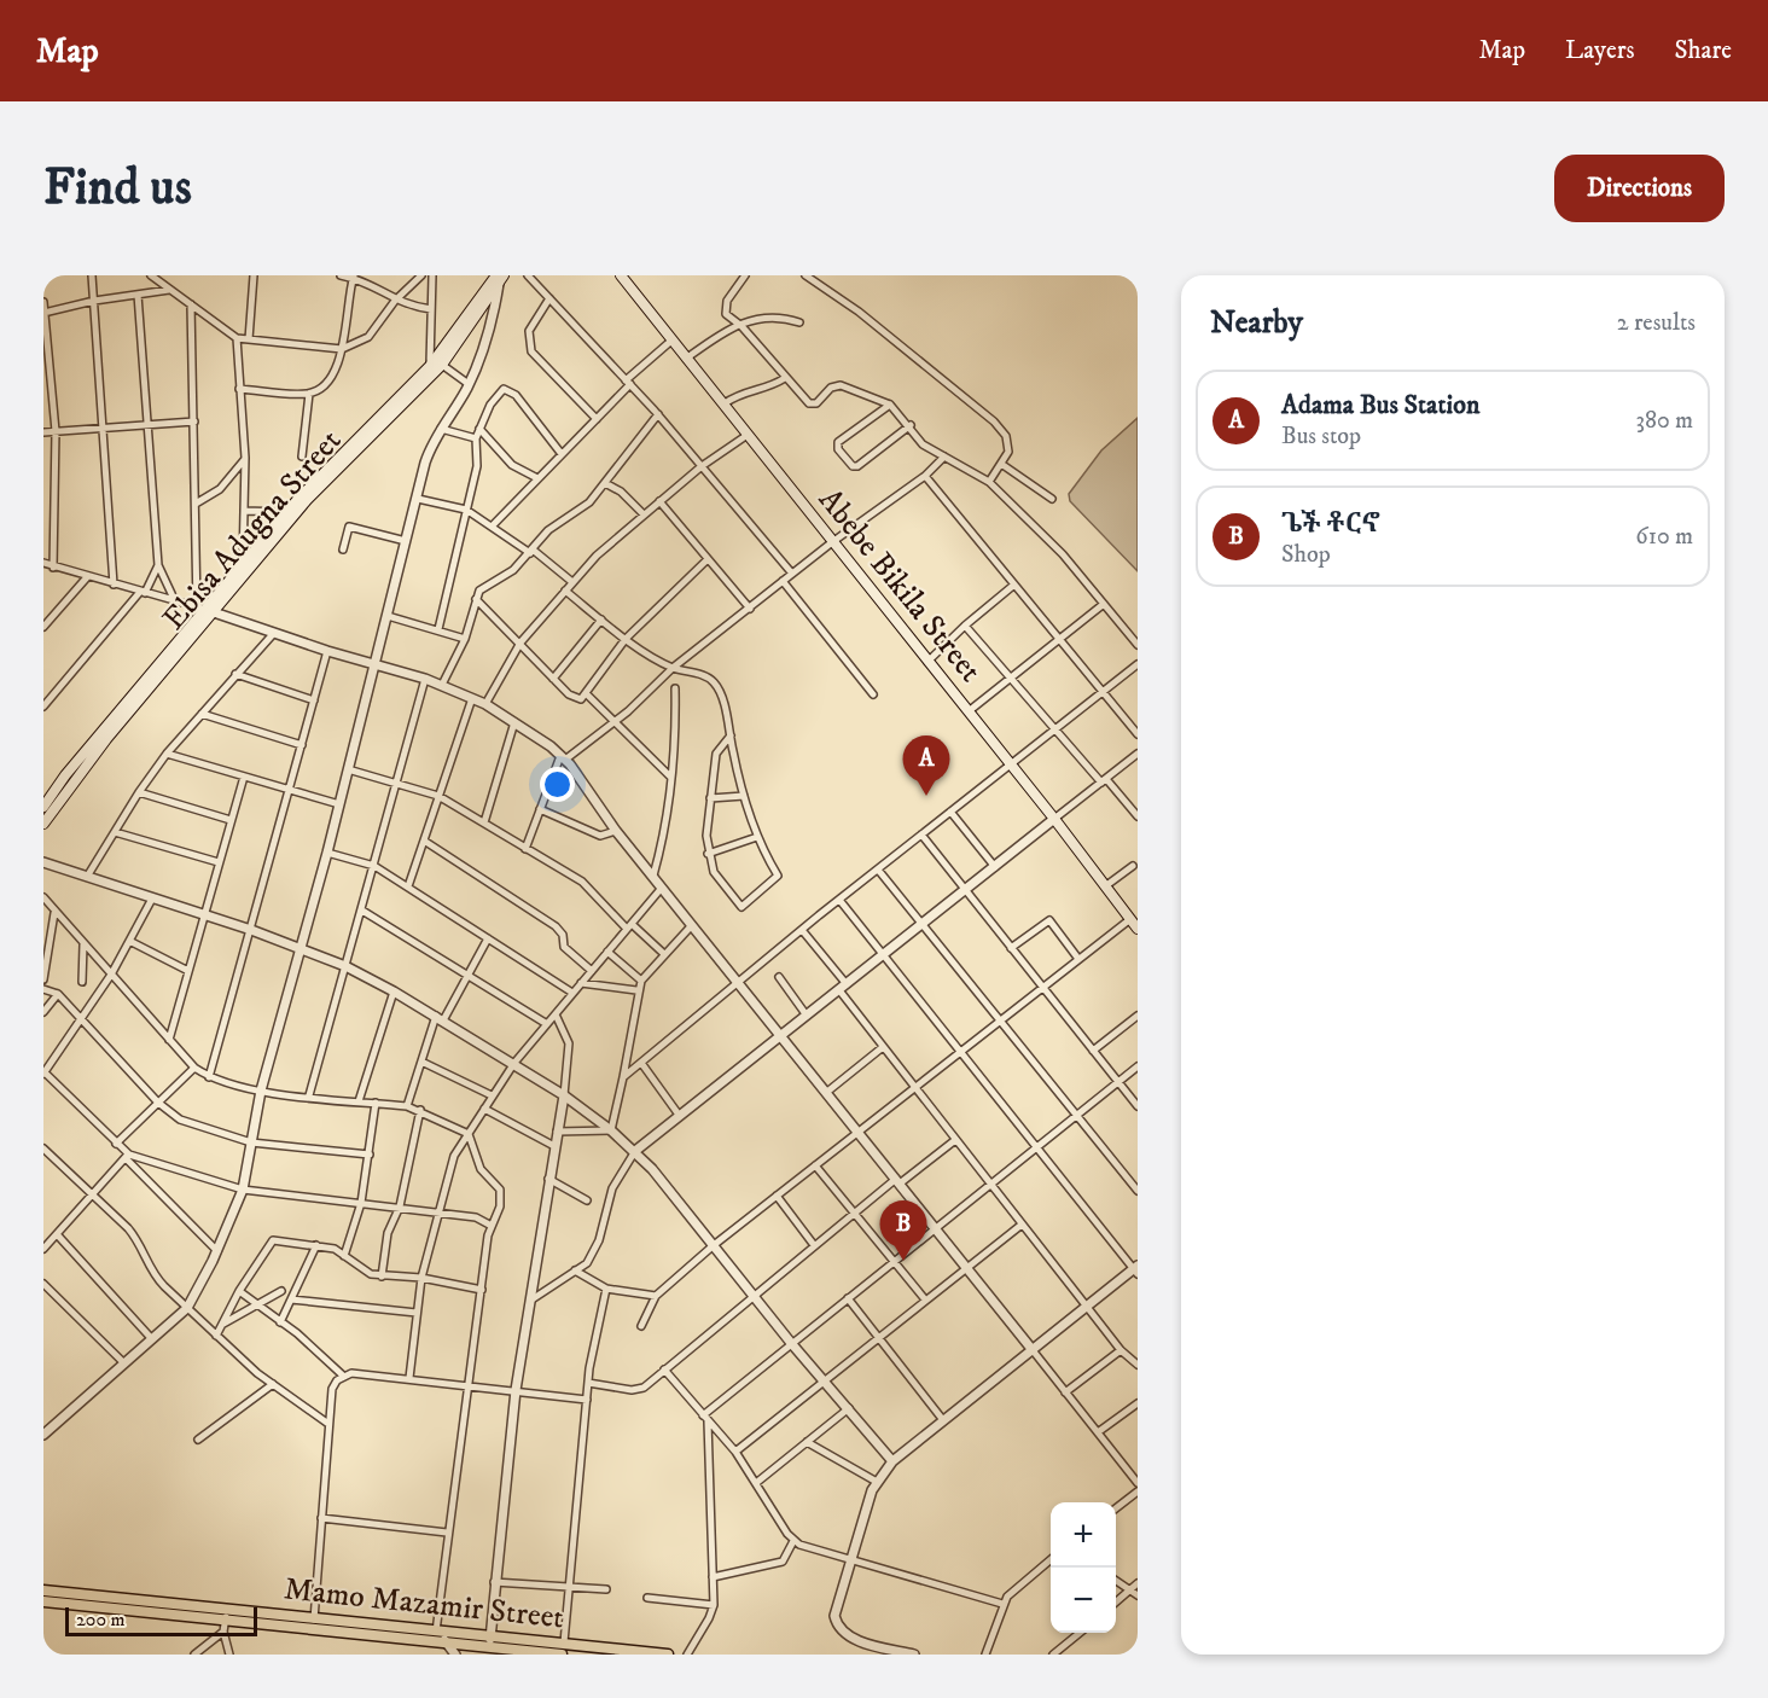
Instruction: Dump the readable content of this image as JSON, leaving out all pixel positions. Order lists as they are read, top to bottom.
{
  "streets": {
    "main road": ["Ebisa Adugna Street", "Abebe Bikila Street", "Mamo Mazamir Street"]
  },
  "scale_bar": "200 m",
  "page": {
    "header": "Map",
    "nav": ["Map", "Layers", "Share"],
    "buttons": "Directions",
    "title": "Find us",
    "heading": ["Nearby", "2 results"],
    "list": [
      {
        "mark": "A",
        "name": "Adama Bus Station",
        "note": "Bus stop",
        "value": "380 m"
      },
      {
        "mark": "B",
        "name": "ጌች ቶርኖ",
        "note": "Shop",
        "value": "610 m"
      }
    ],
    "pins": ["A", "B"],
    "map_buttons": ["+", "−"],
    "scale": "200 m"
  }
}
